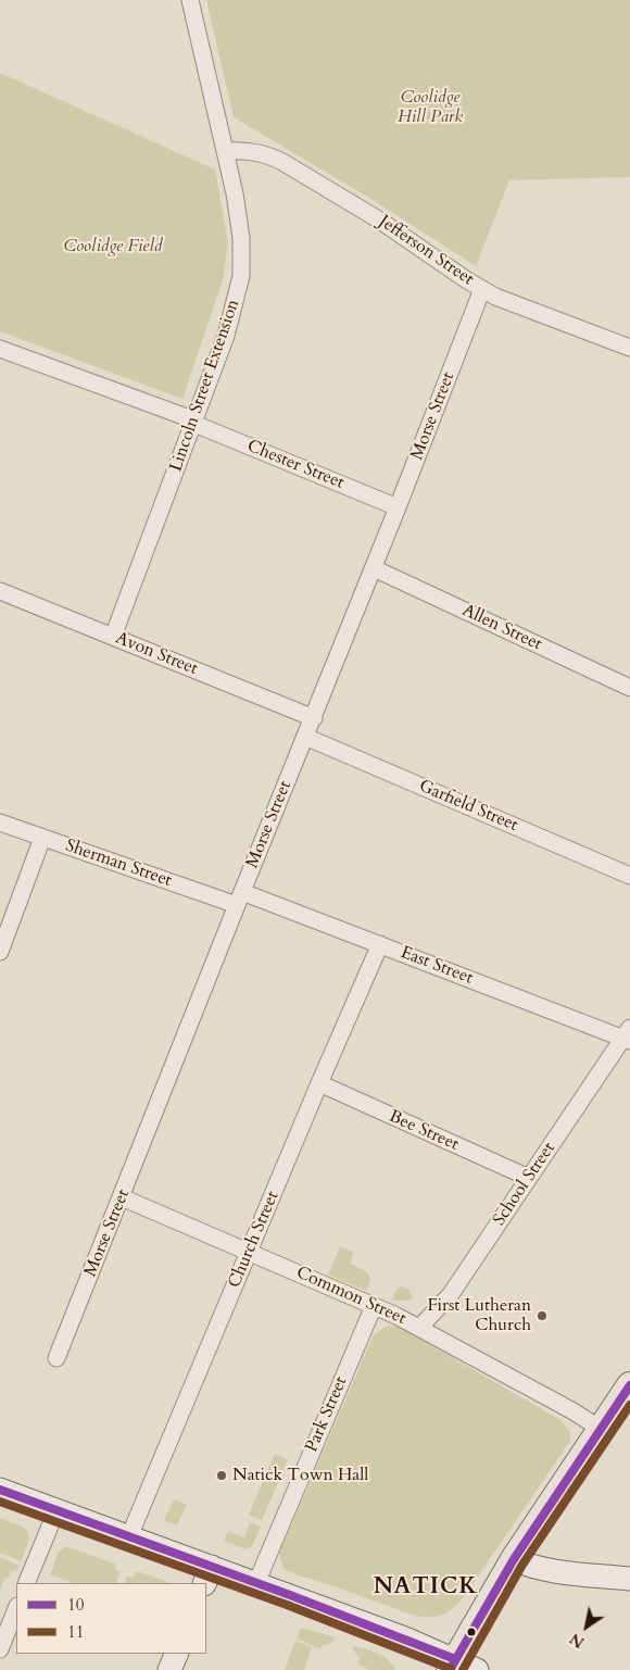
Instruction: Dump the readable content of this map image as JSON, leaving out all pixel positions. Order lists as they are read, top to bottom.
{
  "streets": {
    "street": [
      "Jefferson Street",
      "Lincoln Street Extension",
      "Morse Street",
      "Chester Street",
      "Allen Street",
      "Avon Street",
      "Garfield Street",
      "Sherman Street",
      "East Street",
      "Bee Street",
      "School Street",
      "Church Street",
      "Common Street",
      "Park Street"
    ]
  },
  "crossings": [
    ["Jefferson Street", "Lincoln Street Extension"],
    ["Jefferson Street", "Morse Street"],
    ["Lincoln Street Extension", "Chester Street"],
    ["Lincoln Street Extension", "Avon Street"],
    ["Morse Street", "Chester Street"],
    ["Morse Street", "Allen Street"],
    ["Morse Street", "Avon Street"],
    ["Morse Street", "Garfield Street"],
    ["Morse Street", "Sherman Street"],
    ["Morse Street", "East Street"],
    ["Morse Street", "Common Street"],
    ["Sherman Street", "East Street"],
    ["East Street", "School Street"],
    ["East Street", "Church Street"],
    ["Bee Street", "School Street"],
    ["Bee Street", "Church Street"],
    ["School Street", "Common Street"],
    ["Church Street", "Common Street"],
    ["Common Street", "Park Street"]
  ],
  "districts": ["NATICK"],
  "parks": ["Coolidge Hill Park", "Coolidge Field"],
  "places": ["First Lutheran Church", "Natick Town Hall"],
  "lines": ["transit line 10", "transit line 11"],
  "legend": ["10", "11"],
  "north": "bottom left"
}
